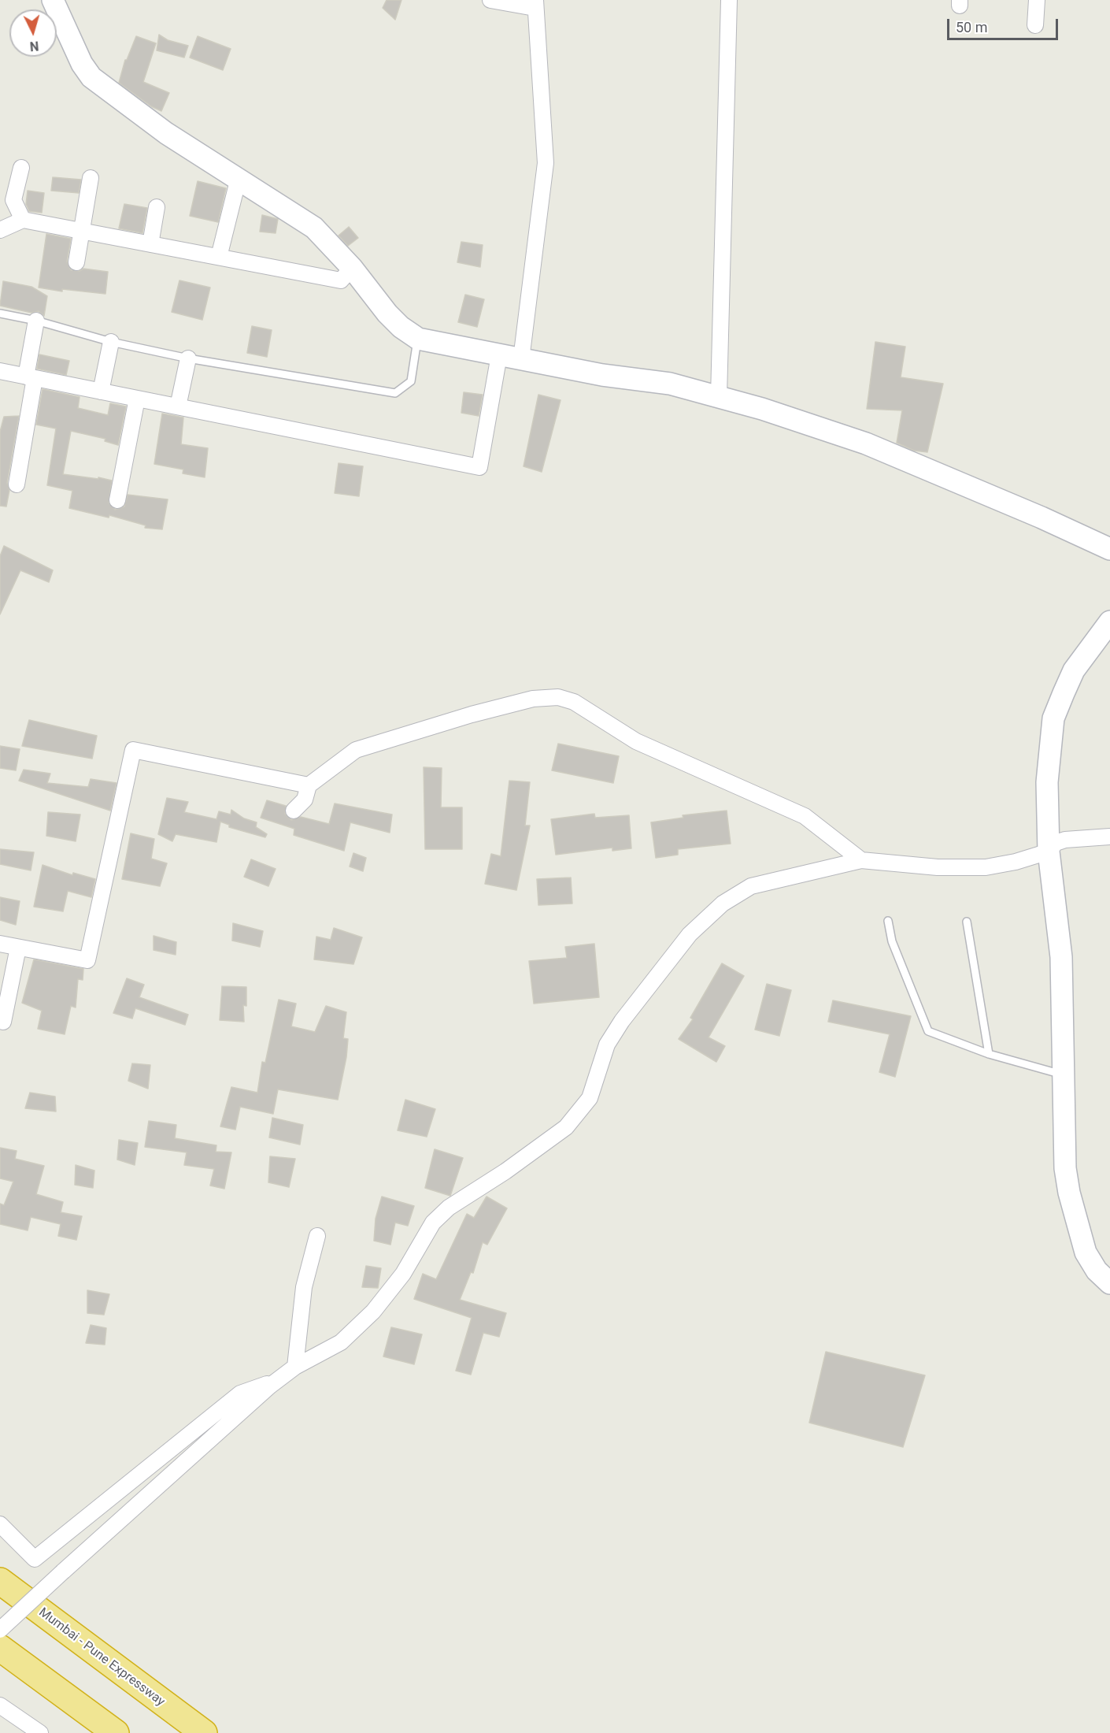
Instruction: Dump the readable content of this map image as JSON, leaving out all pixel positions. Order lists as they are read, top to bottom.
{
  "streets": {
    "highway": ["Mumbai - Pune Expressway"]
  },
  "scale_bar": "50 m",
  "north": "bottom"
}
